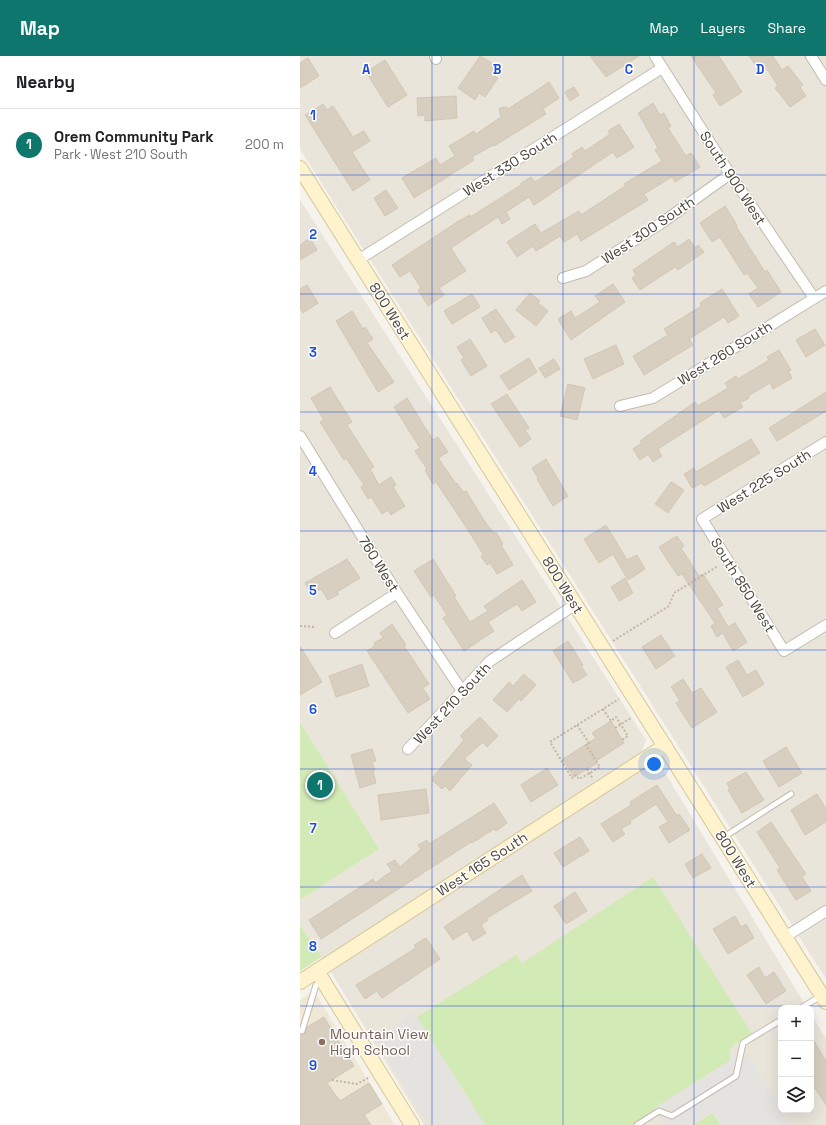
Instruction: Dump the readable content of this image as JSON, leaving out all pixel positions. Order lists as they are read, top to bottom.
{
  "streets": {
    "street": [
      "West 330 South",
      "South 900 West",
      "West 300 South",
      "800 West",
      "West 260 South",
      "West 225 South",
      "760 West",
      "South 850 West",
      "West 210 South",
      "West 165 South"
    ]
  },
  "crossings": [
    ["West 330 South", "South 900 West"],
    ["West 330 South", "800 West"],
    ["South 900 West", "West 300 South"],
    ["South 900 West", "West 260 South"],
    ["800 West", "West 210 South"],
    ["800 West", "West 165 South"],
    ["West 225 South", "South 850 West"],
    ["760 West", "West 210 South"]
  ],
  "places": ["Mountain View High School"],
  "page": {
    "header": "Map",
    "nav": ["Map", "Layers", "Share"],
    "heading": "Nearby",
    "list": [
      {
        "mark": "1",
        "name": "Orem Community Park",
        "note": "Park · West 210 South",
        "value": "200 m"
      }
    ],
    "pins": "1",
    "map_buttons": ["+", "−"]
  },
  "grid": {
    "columns": [
      "A",
      "B",
      "C",
      "D"
    ],
    "rows": [
      "1",
      "2",
      "3",
      "4",
      "5",
      "6",
      "7",
      "8",
      "9"
    ]
  }
}
